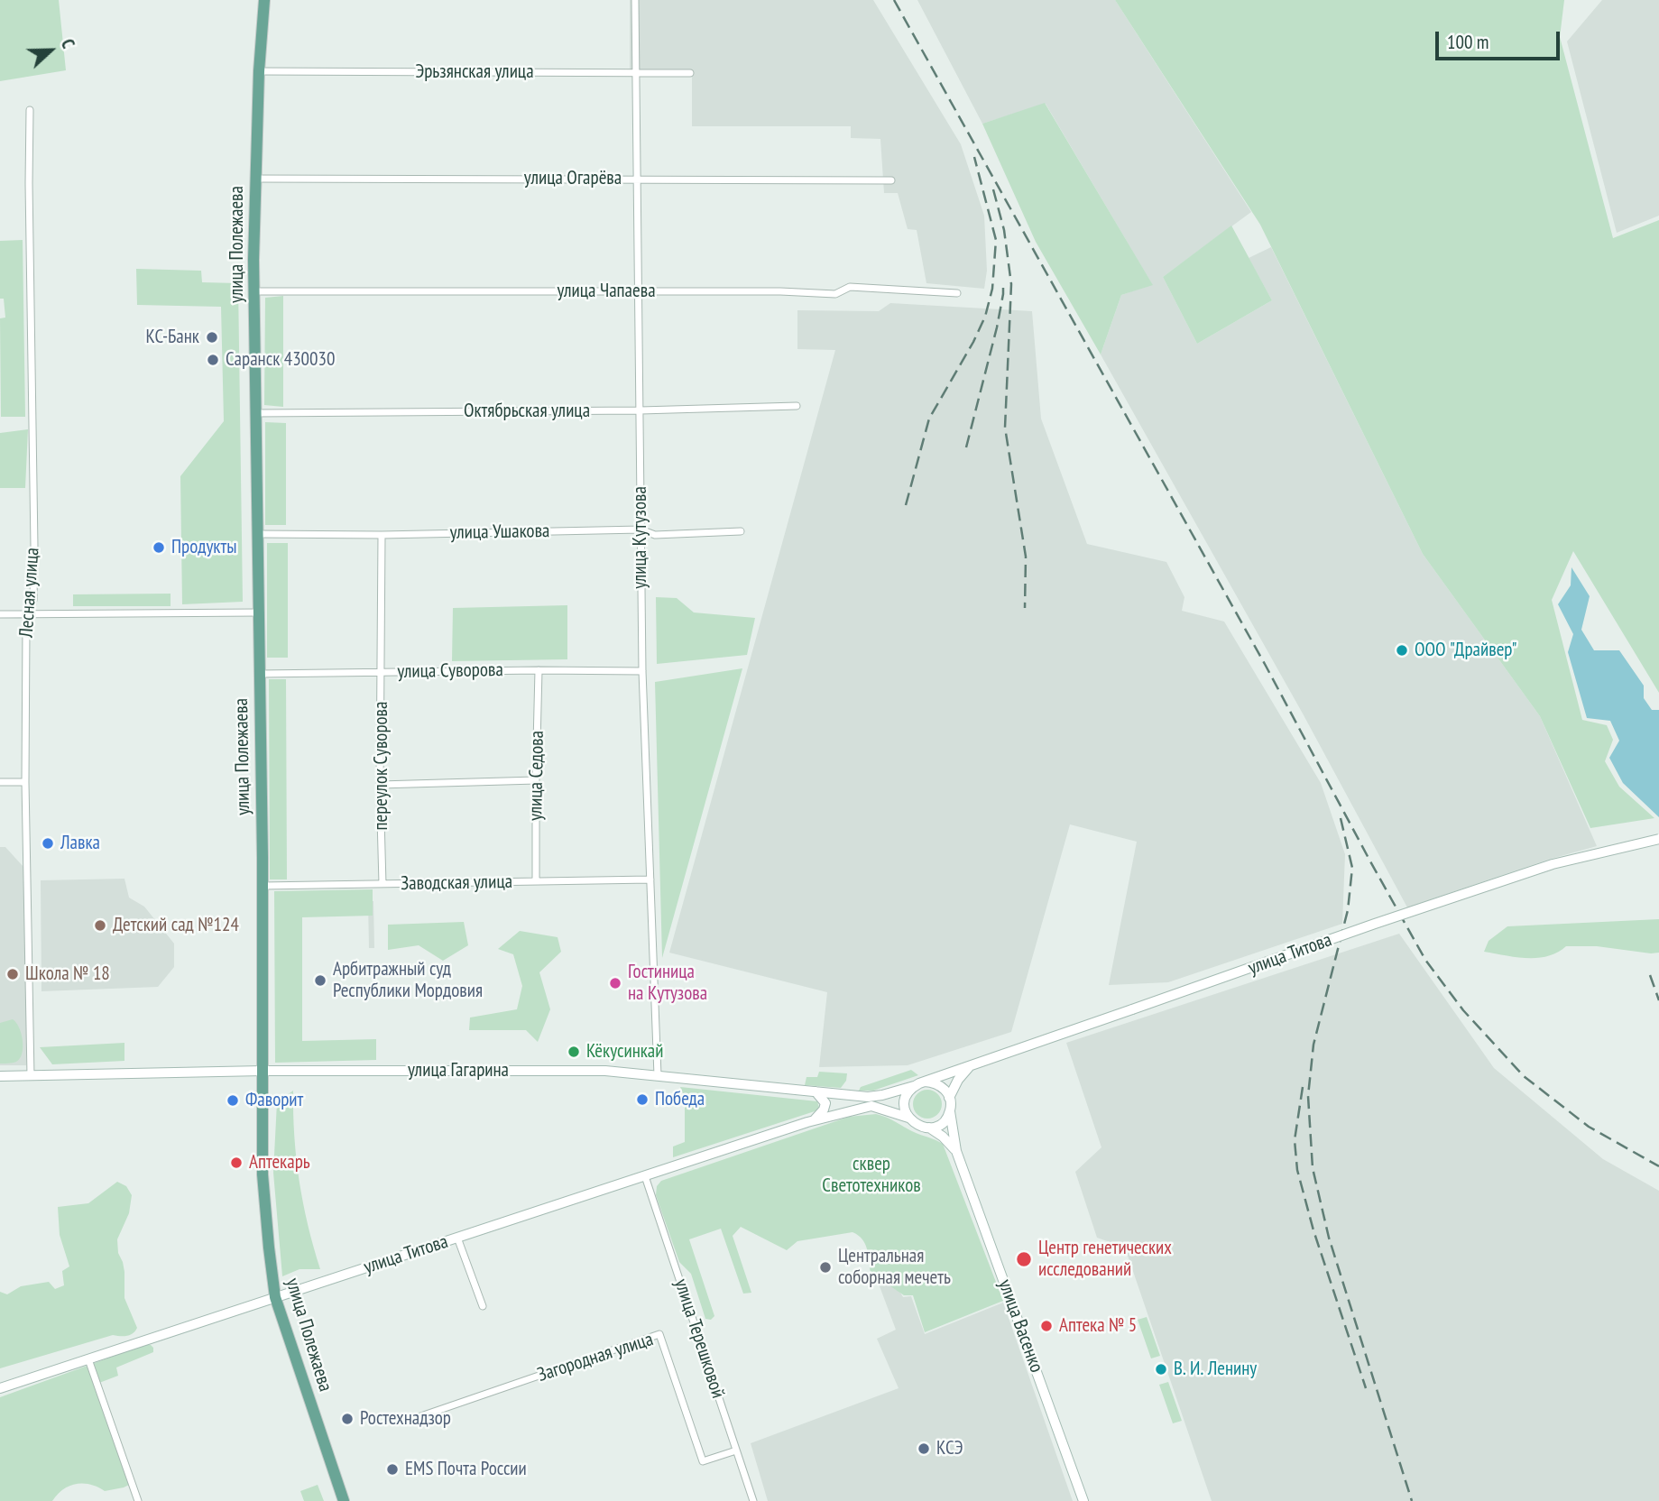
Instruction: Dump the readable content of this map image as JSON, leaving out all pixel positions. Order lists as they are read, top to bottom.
{
  "streets": {
    "main road": [
      "улица Полежаева",
      "улица Титова",
      "улица Гагарина",
      "улица Васенко"
    ],
    "street": [
      "Эрьзянская улица",
      "улица Огарёва",
      "улица Чапаева",
      "Октябрьская улица",
      "улица Ушакова",
      "улица Кутузова",
      "Лесная улица",
      "улица Суворова",
      "переулок Суворова",
      "улица Седова",
      "Заводская улица",
      "улица Терешковой",
      "Загородная улица"
    ]
  },
  "crossings": [
    ["Эрьзянская улица", "улица Полежаева"],
    ["Эрьзянская улица", "улица Кутузова"],
    ["улица Огарёва", "улица Полежаева"],
    ["улица Огарёва", "улица Кутузова"],
    ["улица Полежаева", "улица Чапаева"],
    ["улица Полежаева", "Октябрьская улица"],
    ["улица Полежаева", "улица Ушакова"],
    ["улица Полежаева", "улица Суворова"],
    ["улица Полежаева", "Заводская улица"],
    ["улица Полежаева", "улица Титова"],
    ["улица Полежаева", "улица Гагарина"],
    ["улица Чапаева", "улица Кутузова"],
    ["Октябрьская улица", "улица Кутузова"],
    ["улица Ушакова", "улица Кутузова"],
    ["улица Ушакова", "переулок Суворова"],
    ["улица Кутузова", "улица Суворова"],
    ["улица Кутузова", "Заводская улица"],
    ["улица Кутузова", "улица Гагарина"],
    ["Лесная улица", "улица Гагарина"],
    ["улица Суворова", "переулок Суворова"],
    ["улица Суворова", "улица Седова"],
    ["переулок Суворова", "Заводская улица"],
    ["улица Седова", "Заводская улица"],
    ["улица Титова", "улица Гагарина"],
    ["улица Титова", "улица Васенко"],
    ["улица Титова", "улица Терешковой"],
    ["улица Гагарина", "улица Васенко"],
    ["улица Терешковой", "Загородная улица"]
  ],
  "parks": ["сквер Светотехников"],
  "places": [
    "КС-Банк",
    "Саранск 430030",
    "Продукты",
    "ООО \"Драйвер\"",
    "Лавка",
    "Детский сад №124",
    "Школа № 18",
    "Арбитражный суд Республики Мордовия",
    "Гостиница на Кутузова",
    "Кёкусинкай",
    "Победа",
    "Фаворит",
    "Аптекарь",
    "Центр генетических исследований",
    "Центральная соборная мечеть",
    "Аптека № 5",
    "В. И. Ленину",
    "Ростехнадзор",
    "КСЭ",
    "EMS Почта России"
  ],
  "scale_bar": "100 m",
  "north": "right"
}
